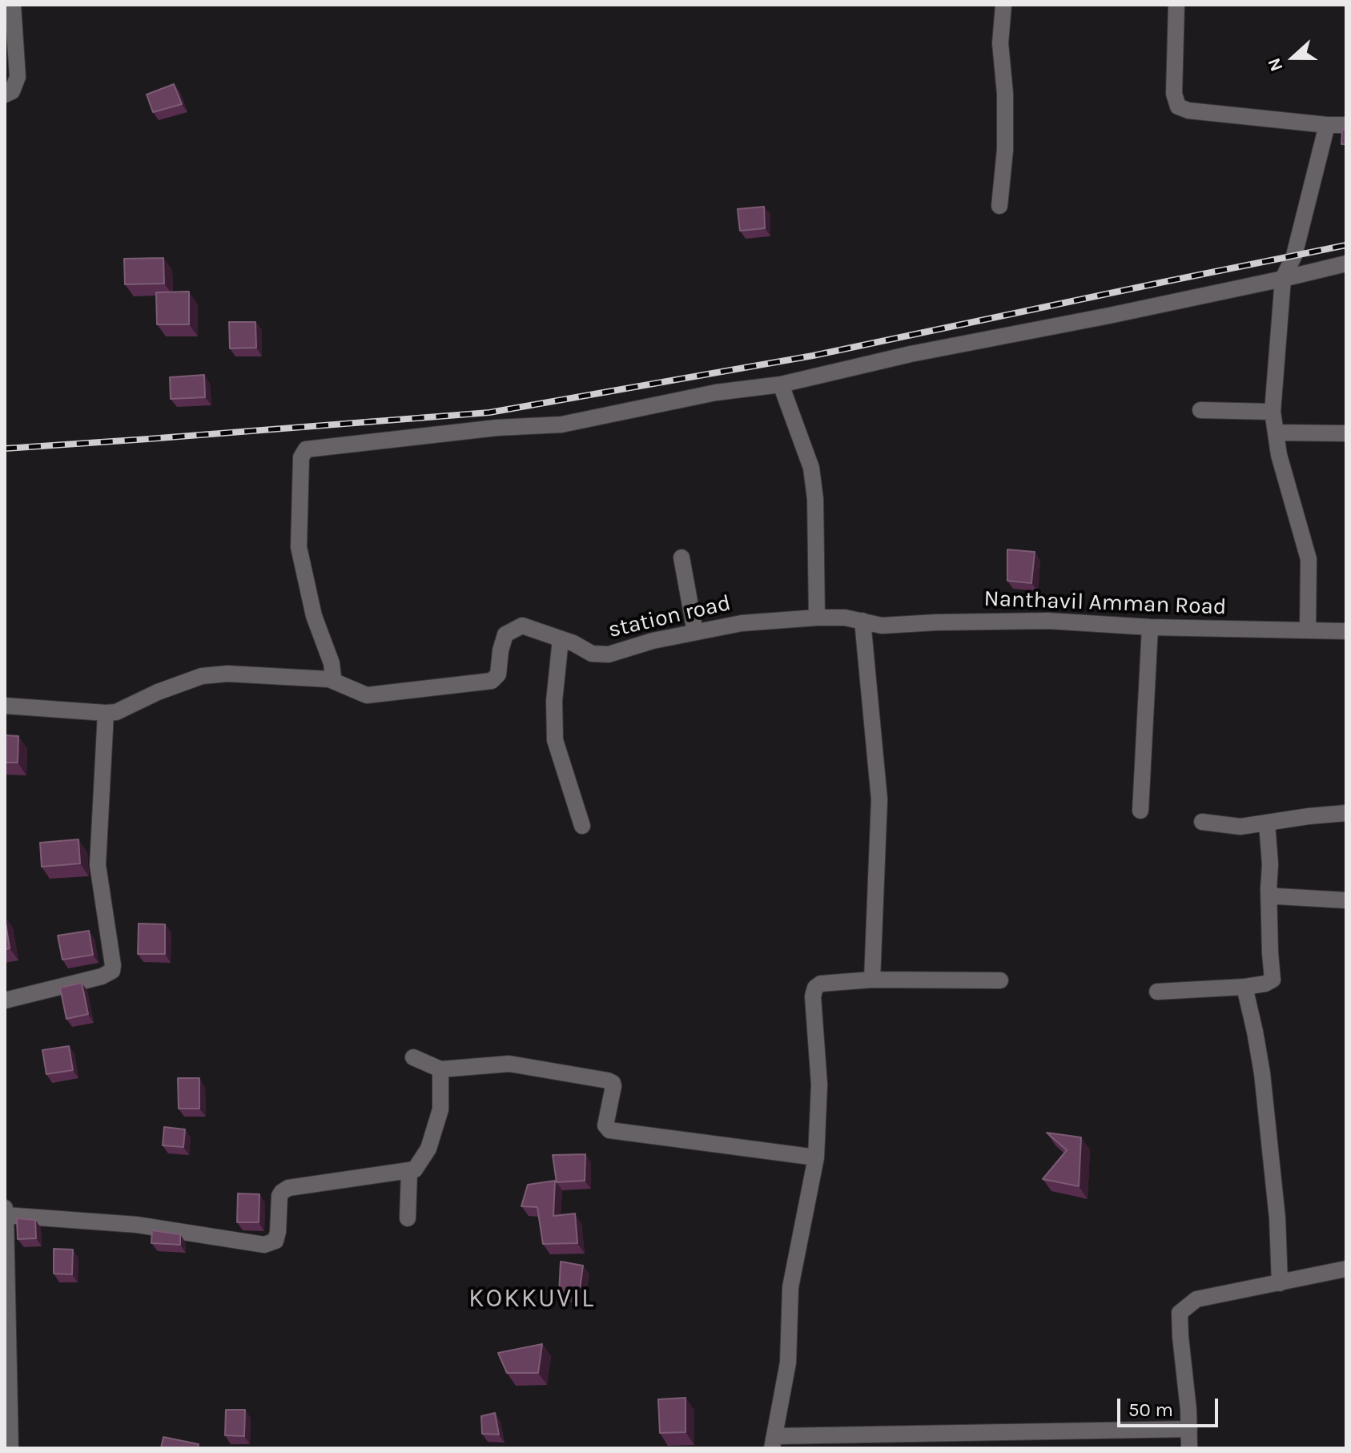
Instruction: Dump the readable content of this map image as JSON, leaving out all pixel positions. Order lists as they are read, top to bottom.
{
  "streets": {
    "street": ["Nanthavil Amman Road", "station road"]
  },
  "crossings": [
    ["Nanthavil Amman Road", "station road"]
  ],
  "districts": ["KOKKUVIL"],
  "scale_bar": "50 m",
  "north": "left"
}
